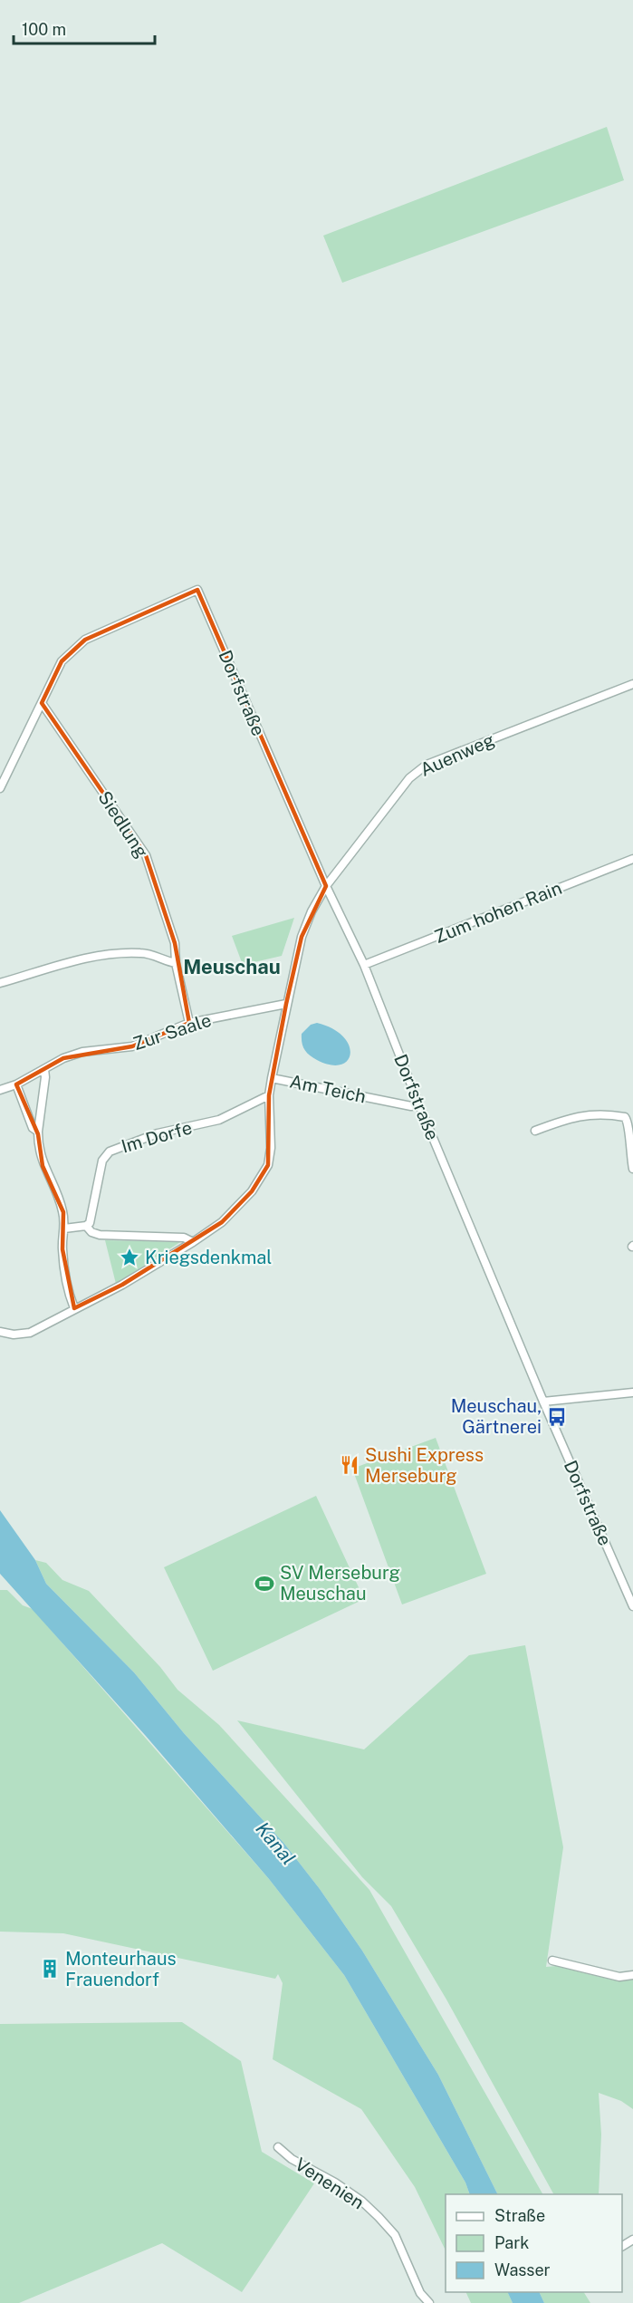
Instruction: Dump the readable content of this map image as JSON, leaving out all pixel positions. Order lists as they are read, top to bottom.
{
  "streets": {
    "street": [
      "Dorfstraße",
      "Auenweg",
      "Siedlung",
      "Zum hohen Rain",
      "Zur Saale",
      "Am Teich",
      "Im Dorfe",
      "Venenien"
    ]
  },
  "crossings": [
    ["Dorfstraße", "Auenweg"],
    ["Dorfstraße", "Siedlung"],
    ["Dorfstraße", "Zum hohen Rain"],
    ["Dorfstraße", "Am Teich"],
    ["Auenweg", "Am Teich"],
    ["Siedlung", "Zur Saale"],
    ["Zur Saale", "Am Teich"]
  ],
  "districts": ["Meuschau"],
  "water": ["Kanal"],
  "places": {
    "place": ["Kriegsdenkmal"],
    "bus stop": ["Meuschau, Gärtnerei"],
    "restaurant": ["Sushi Express Merseburg"],
    "sports": ["SV Merseburg Meuschau"],
    "building": ["Monteurhaus Frauendorf"]
  },
  "legend": ["Straße", "Park", "Wasser"],
  "scale_bar": "100 m"
}
